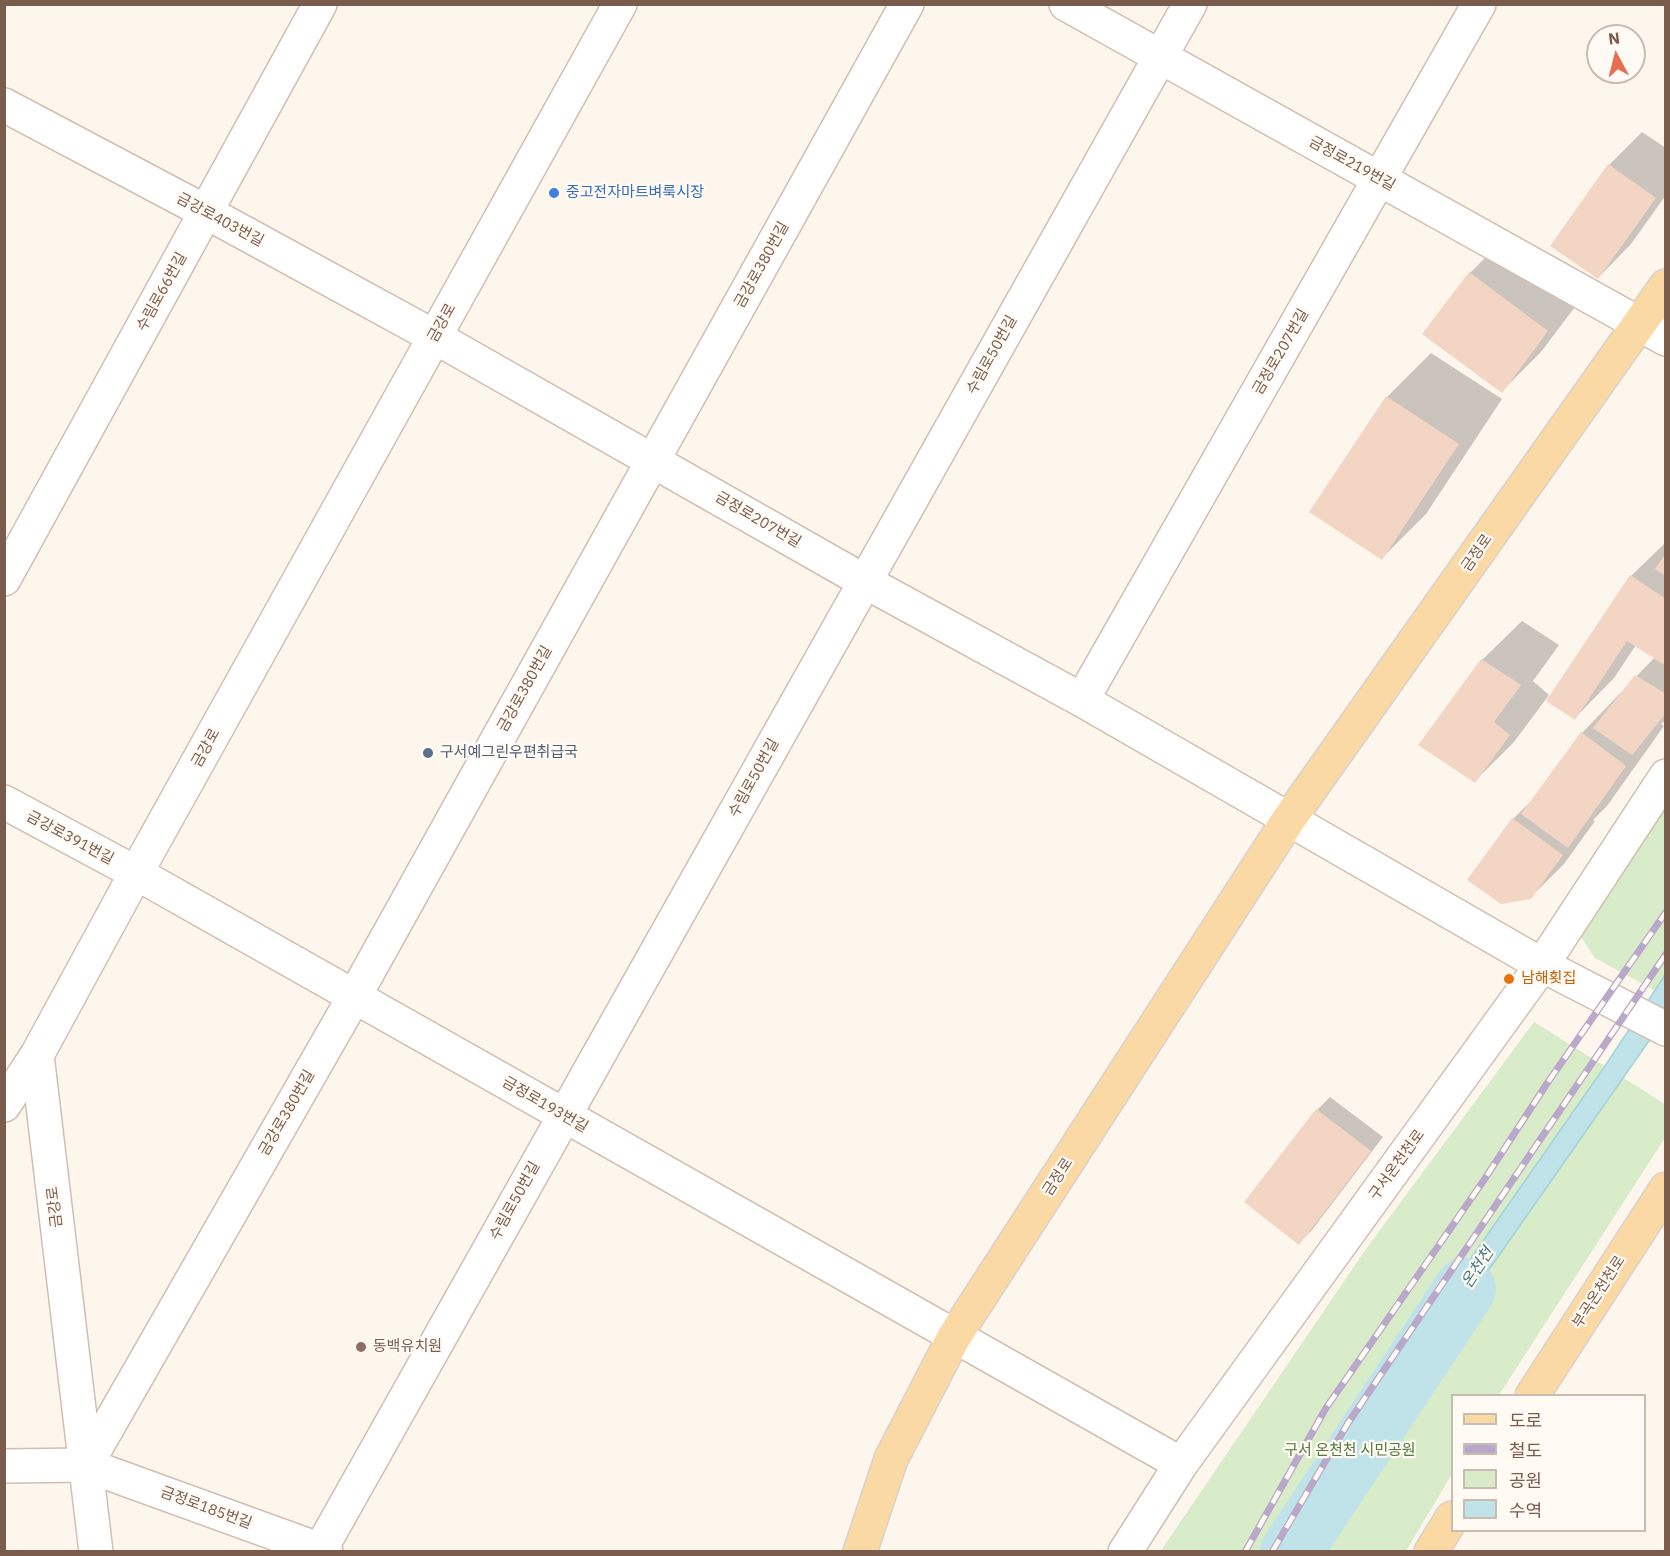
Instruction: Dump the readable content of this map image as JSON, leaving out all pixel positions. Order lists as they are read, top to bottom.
{
  "streets": {
    "main road": ["금정로", "부곡온천천로"],
    "street": [
      "금정로219번길",
      "금강로403번길",
      "금강로380번길",
      "수림로66번길",
      "금강로",
      "금정로207번길",
      "수림로50번길",
      "금강로391번길",
      "금정로193번길",
      "구서온천천로",
      "금정로185번길"
    ]
  },
  "crossings": [
    ["금정로219번길", "금정로207번길"],
    ["금정로219번길", "수림로50번길"],
    ["금정로219번길", "금정로"],
    ["금강로403번길", "수림로66번길"],
    ["금강로403번길", "금강로"],
    ["금강로403번길", "금정로207번길"],
    ["금강로380번길", "금강로"],
    ["금강로380번길", "금정로207번길"],
    ["금강로380번길", "금정로193번길"],
    ["금강로380번길", "금정로185번길"],
    ["금강로", "금정로207번길"],
    ["금강로", "금강로391번길"],
    ["금강로", "금정로193번길"],
    ["금강로", "금정로185번길"],
    ["금정로207번길", "수림로50번길"],
    ["금정로207번길", "금정로"],
    ["수림로50번길", "금정로193번길"],
    ["수림로50번길", "금정로185번길"],
    ["금정로", "금정로193번길"],
    ["금강로391번길", "금정로193번길"],
    ["금정로193번길", "구서온천천로"]
  ],
  "water": ["온천천"],
  "parks": ["구서 온천천 시민공원"],
  "places": [
    "중고전자마트벼룩시장",
    "구서예그린우편취급국",
    "남해횟집",
    "동백유치원"
  ],
  "legend": [
    "도로",
    "철도",
    "공원",
    "수역"
  ],
  "north": "top"
}
